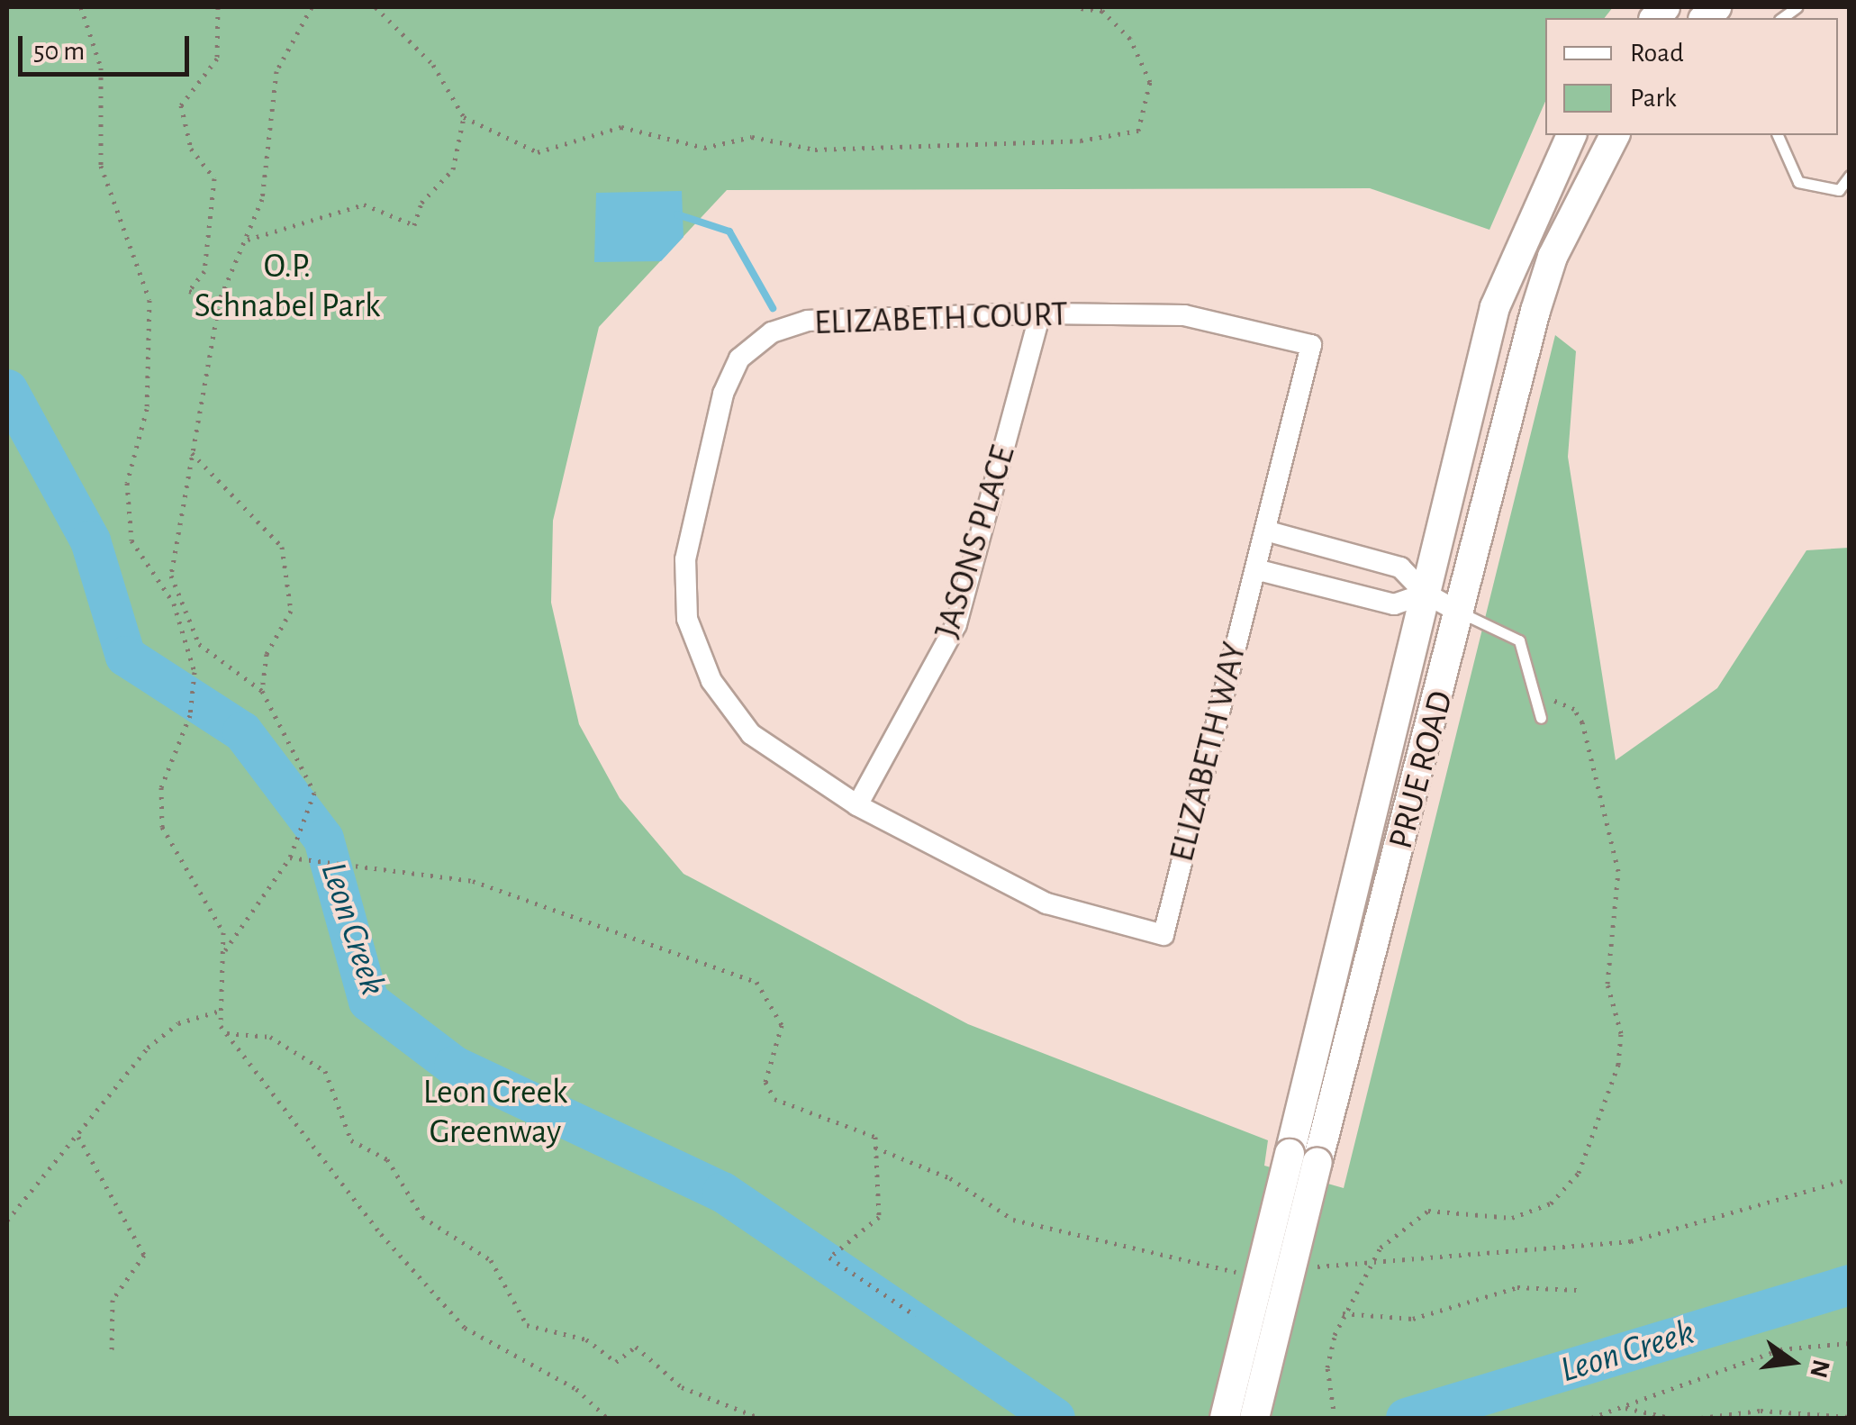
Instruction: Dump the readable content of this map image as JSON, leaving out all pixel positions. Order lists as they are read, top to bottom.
{
  "streets": {
    "main road": ["PRUE ROAD"],
    "street": ["ELIZABETH COURT", "JASONS PLACE", "ELIZABETH WAY"]
  },
  "crossings": [
    ["ELIZABETH COURT", "JASONS PLACE"],
    ["ELIZABETH COURT", "ELIZABETH WAY"]
  ],
  "water": ["Leon Creek"],
  "parks": ["O.P. Schnabel Park", "Leon Creek Greenway"],
  "legend": ["Road", "Park"],
  "scale_bar": "50 m",
  "north": "right"
}
